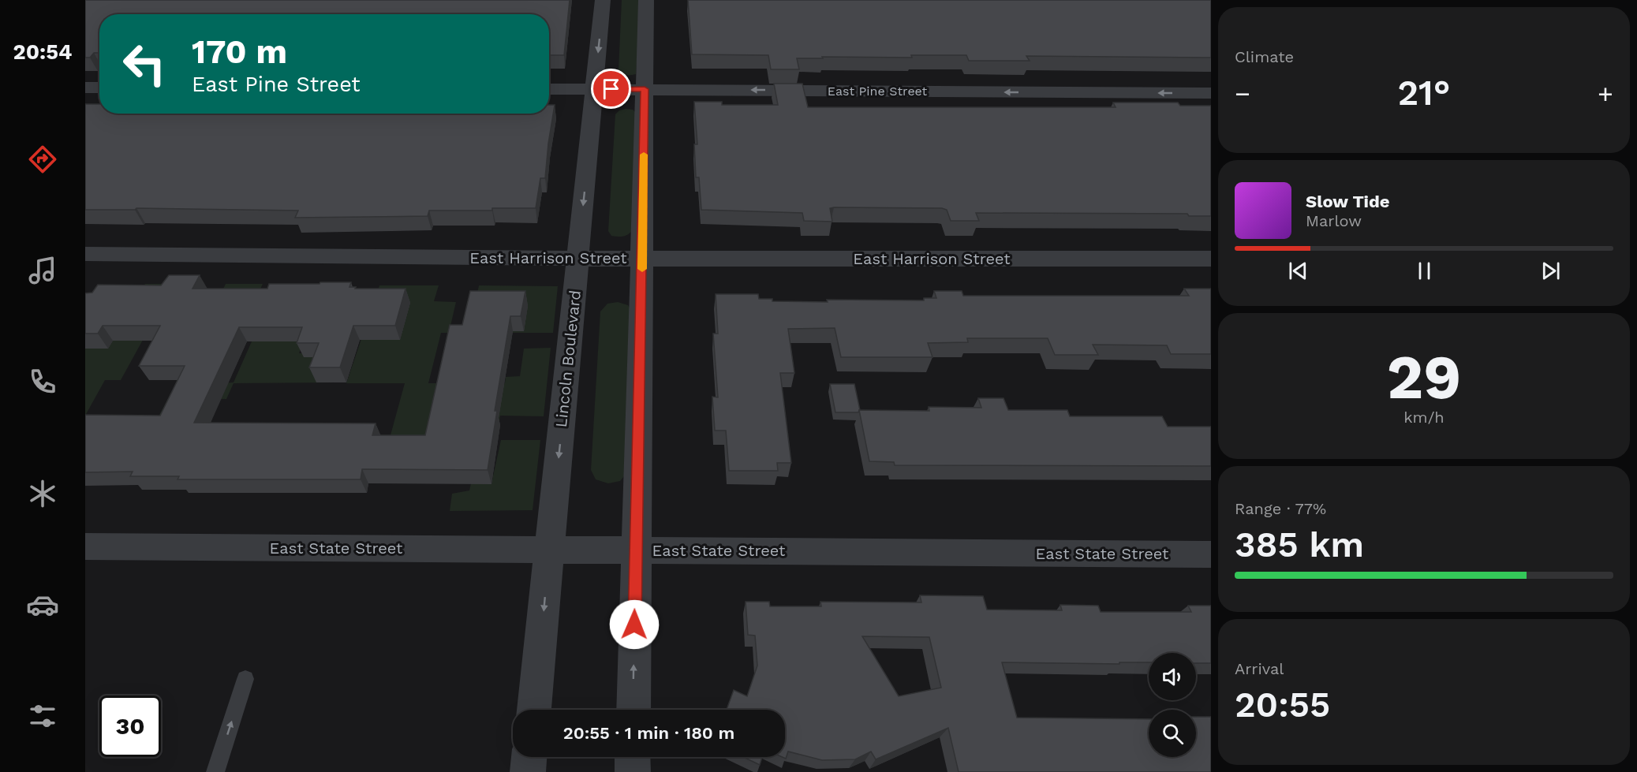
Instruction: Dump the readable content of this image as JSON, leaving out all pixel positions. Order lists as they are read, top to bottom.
{
  "streets": {
    "street": [
      "East Pine Street",
      "East Harrison Street",
      "Lincoln Boulevard",
      "East State Street"
    ]
  },
  "crossings": [
    ["East Pine Street", "Lincoln Boulevard"],
    ["East Harrison Street", "Lincoln Boulevard"],
    ["Lincoln Boulevard", "East State Street"]
  ],
  "one_way": ["East Pine Street"],
  "page": {
    "tabs": "20:54",
    "tile": [
      "Climate",
      ["29", "km/h"],
      ["Range · 77%", "385 km"],
      ["Arrival", "20:55"]
    ],
    "turn": ["170 m", "East Pine Street"],
    "heat": ["−", "21°", "+"],
    "song": ["Slow Tide", "Marlow"],
    "limit": "30",
    "trip": "20:55 · 1 min · 180 m"
  }
}
